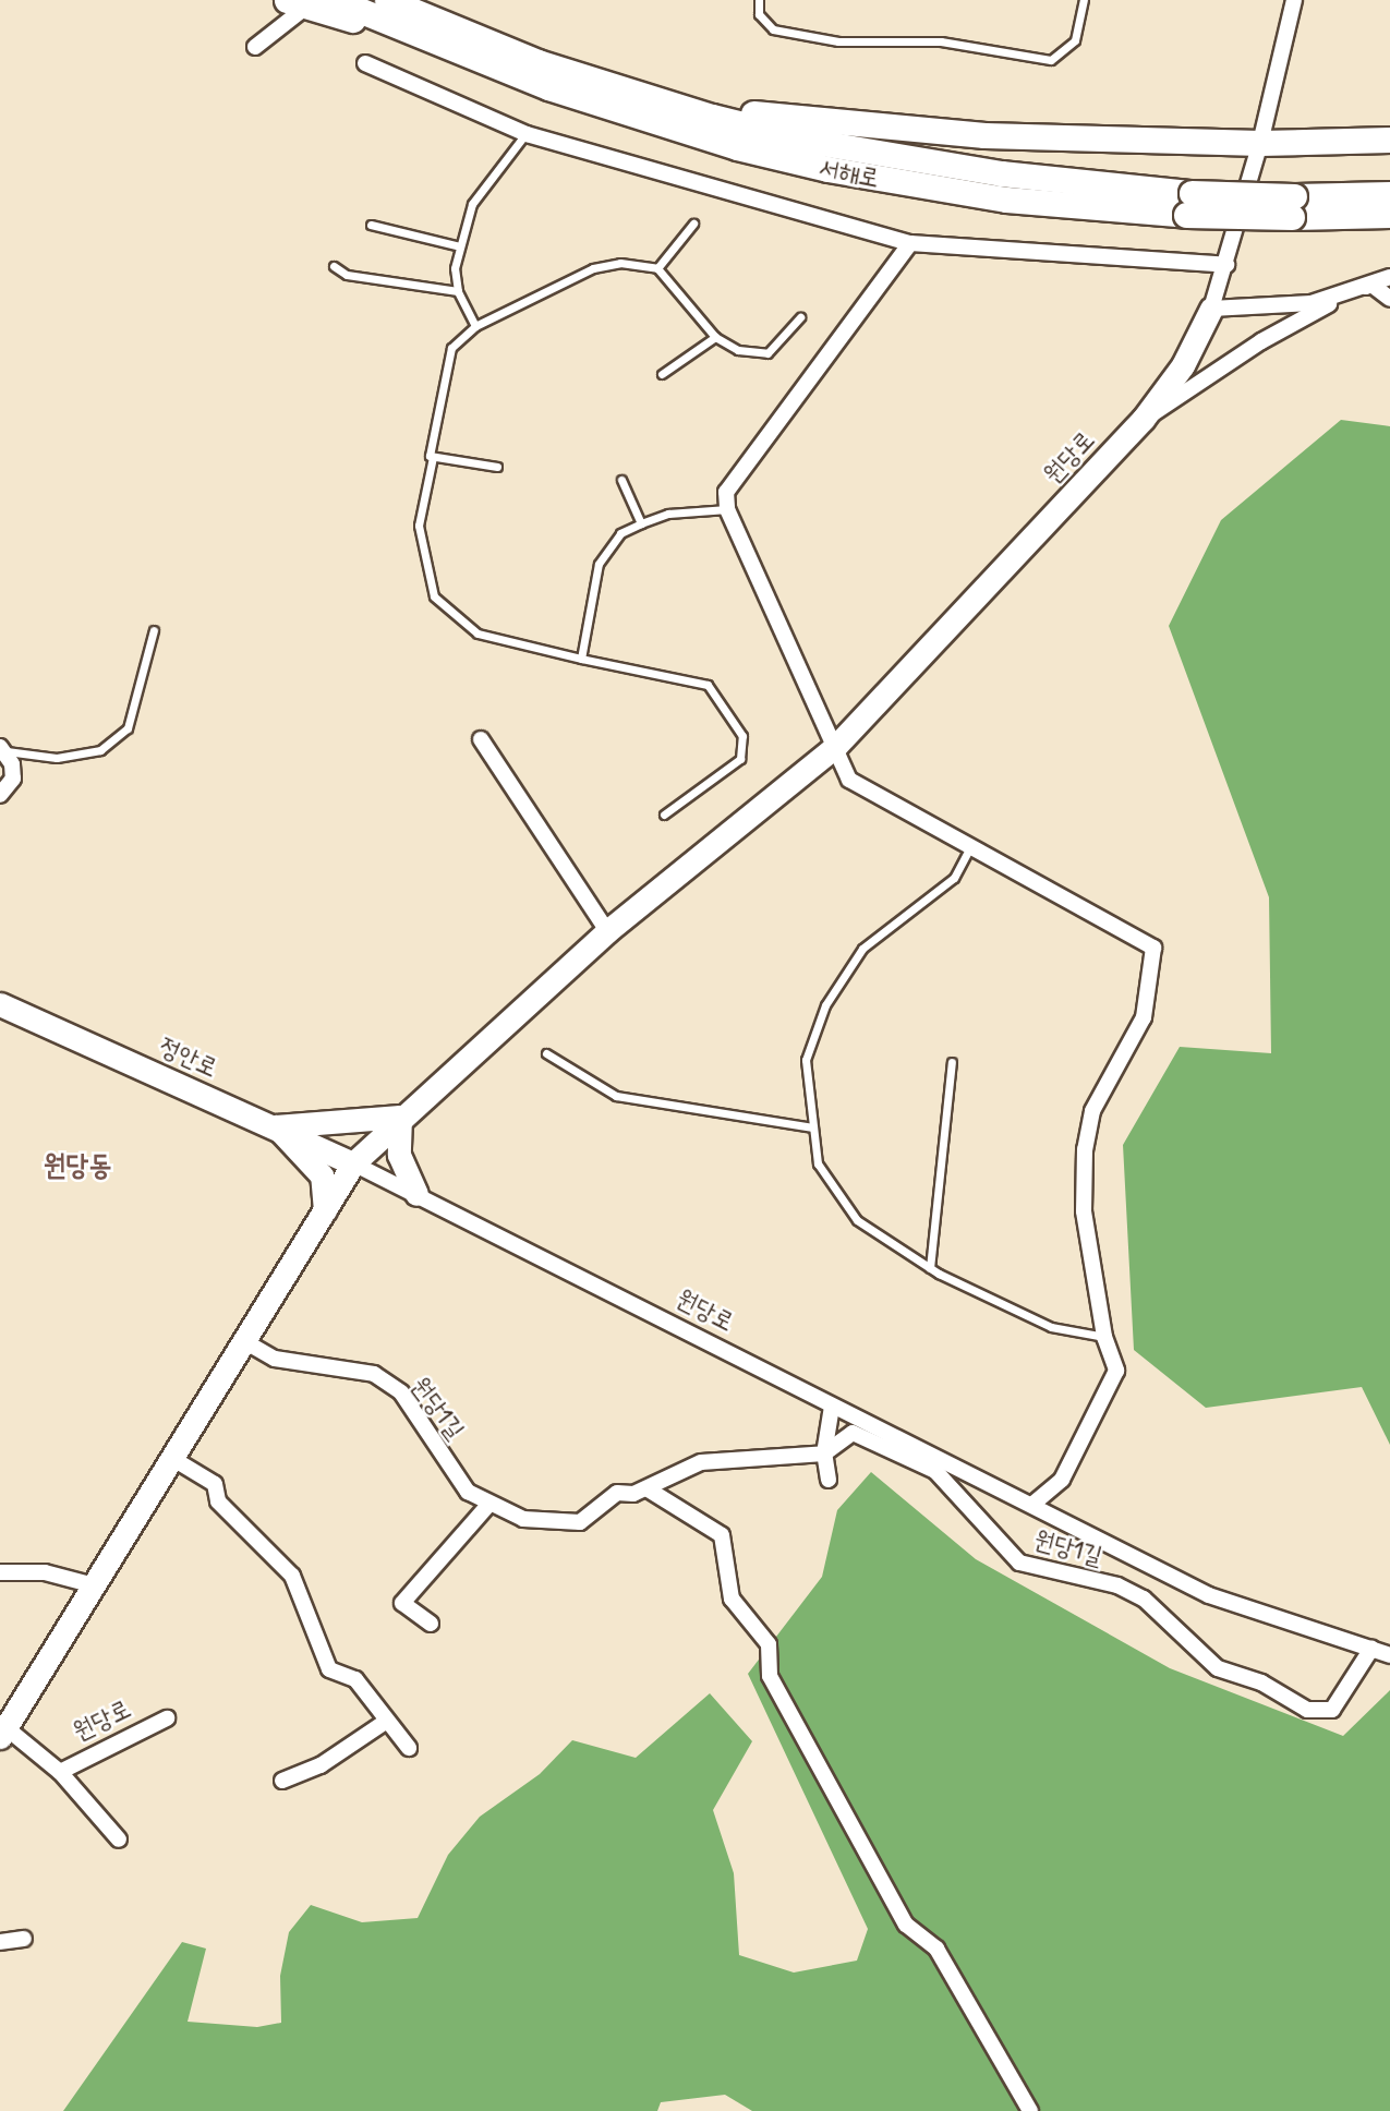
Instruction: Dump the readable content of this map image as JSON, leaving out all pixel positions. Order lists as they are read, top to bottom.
{
  "streets": {
    "main road": ["서해로"],
    "street": ["원당로", "정안로", "원당1길"]
  },
  "crossings": [
    ["원당로", "정안로"],
    ["원당로", "원당1길"]
  ],
  "districts": ["원당동"]
}
